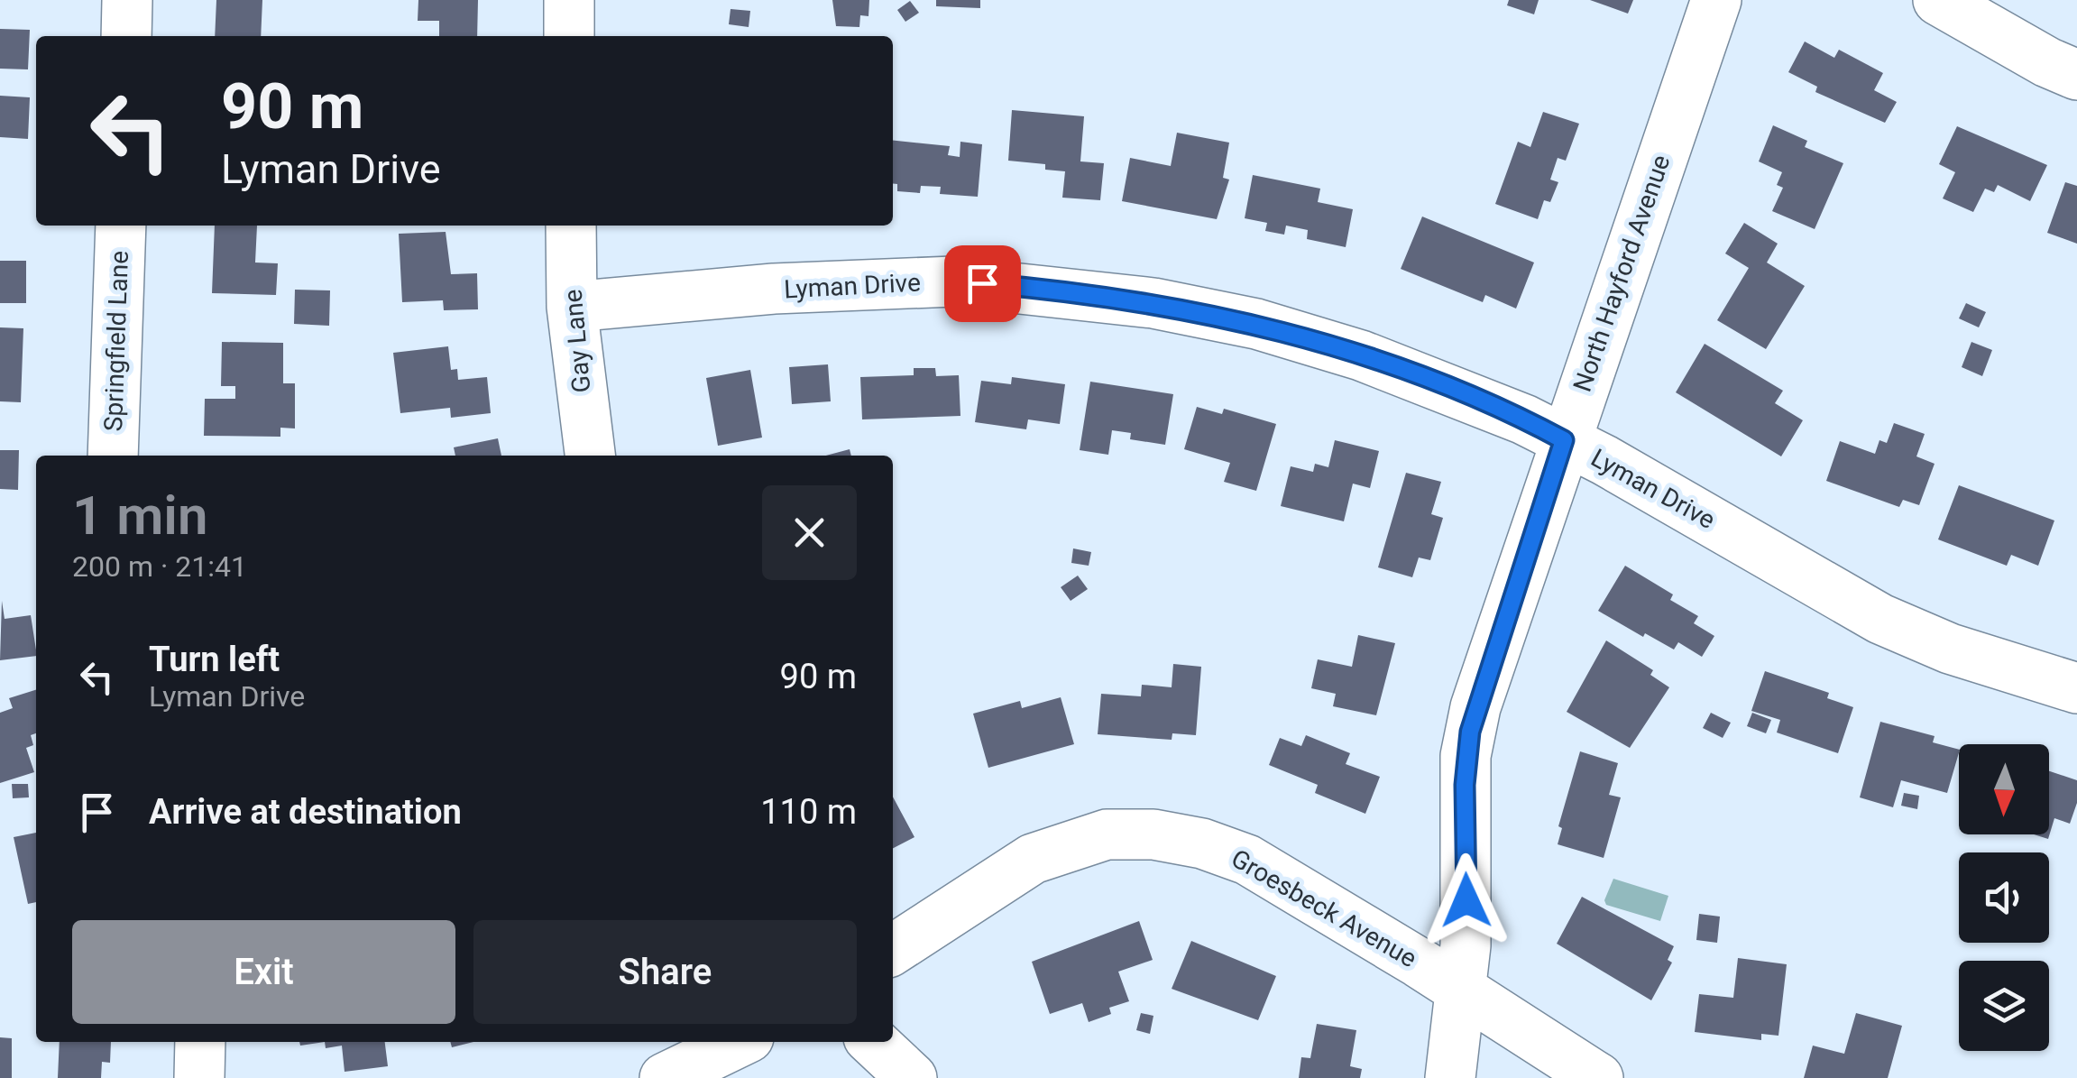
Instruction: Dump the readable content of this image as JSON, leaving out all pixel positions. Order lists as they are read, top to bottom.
{
  "streets": {
    "street": [
      "North Hayford Avenue",
      "Lyman Drive",
      "Springfield Lane",
      "Gay Lane",
      "Groesbeck Avenue"
    ]
  },
  "crossings": [
    ["North Hayford Avenue", "Lyman Drive"],
    ["North Hayford Avenue", "Groesbeck Avenue"],
    ["Lyman Drive", "Gay Lane"]
  ],
  "north": "bottom",
  "page": {
    "turn": ["90 m", "Lyman Drive"],
    "heading": ["1 min", "200 m · 21:41"],
    "list": [
      {
        "name": "Turn left",
        "note": "Lyman Drive",
        "value": "90 m"
      },
      {
        "name": "Arrive at destination",
        "value": "110 m"
      }
    ],
    "buttons": ["Exit", "Share"]
  }
}
